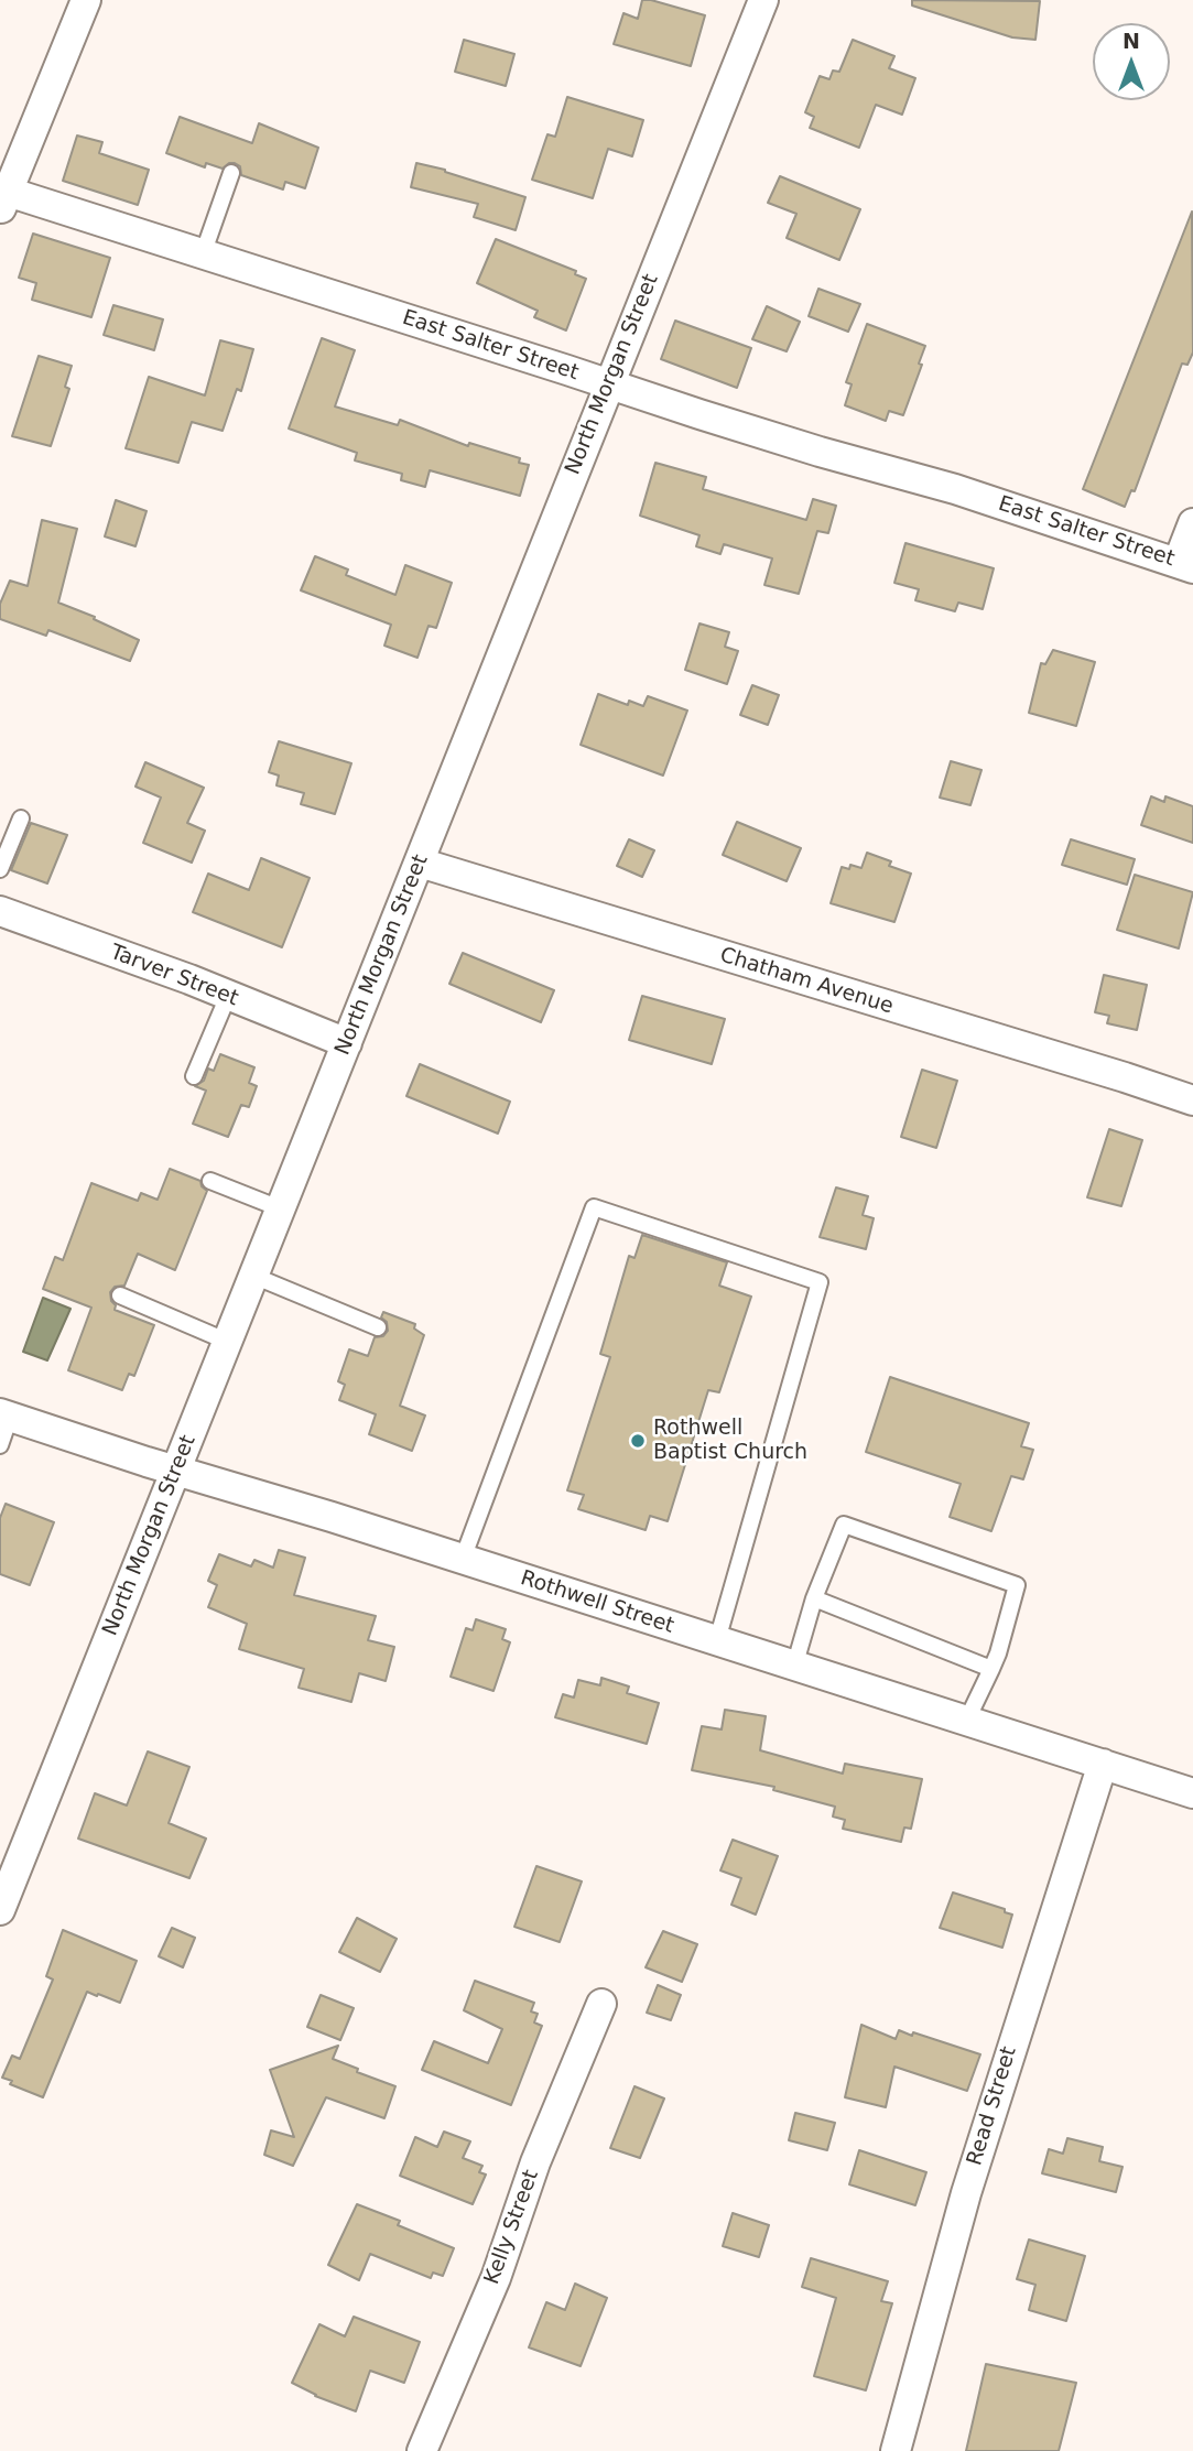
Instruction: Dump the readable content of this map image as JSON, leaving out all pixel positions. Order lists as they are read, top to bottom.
{
  "streets": {
    "street": [
      "East Salter Street",
      "North Morgan Street",
      "Tarver Street",
      "Chatham Avenue",
      "Rothwell Street",
      "Read Street",
      "Kelly Street"
    ]
  },
  "crossings": [
    ["East Salter Street", "North Morgan Street"],
    ["North Morgan Street", "Tarver Street"],
    ["North Morgan Street", "Chatham Avenue"],
    ["North Morgan Street", "Rothwell Street"],
    ["Rothwell Street", "Read Street"]
  ],
  "places": ["Rothwell Baptist Church"],
  "north": "top"
}
